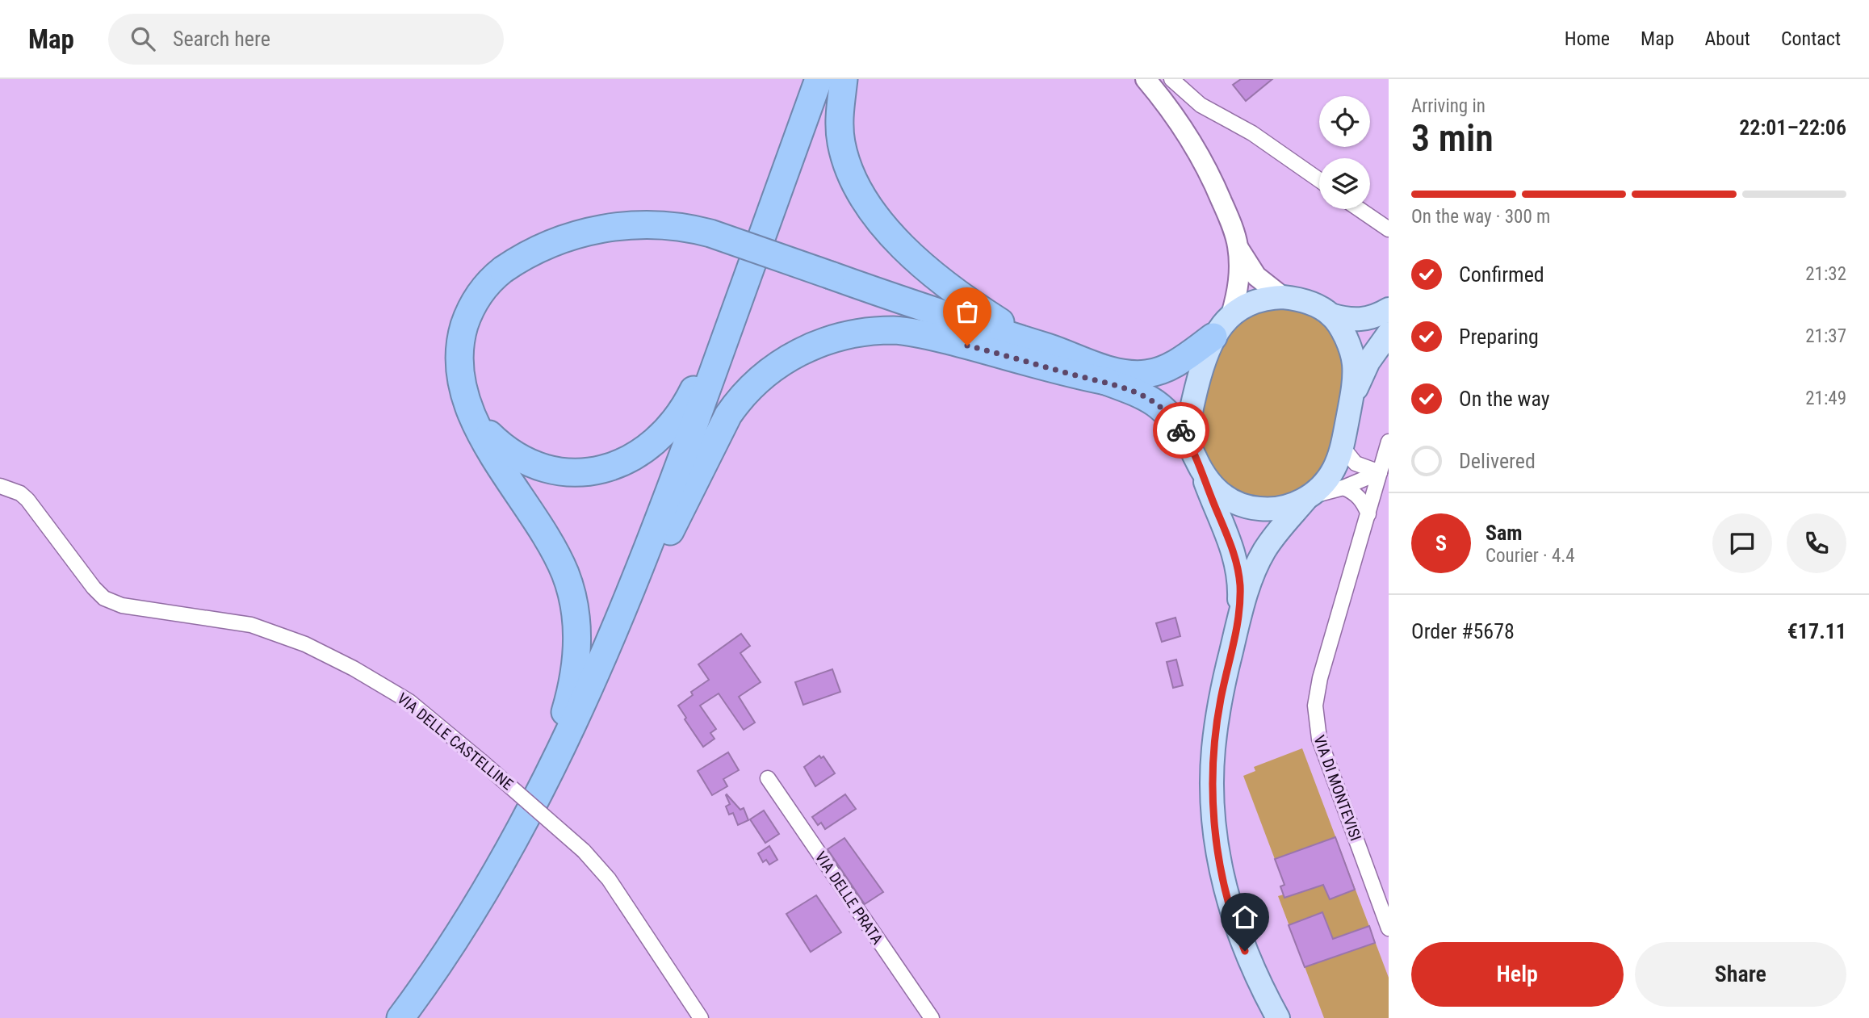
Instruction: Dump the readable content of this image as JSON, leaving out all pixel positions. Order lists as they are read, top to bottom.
{
  "streets": {
    "street": ["VIA DELLE CASTELLINE", "VIA DI MONTEVISI", "VIA DELLE PRATA"]
  },
  "page": {
    "header": "Map",
    "search": "Search here",
    "nav": [
      "Home",
      "Map",
      "About",
      "Contact"
    ],
    "heading": ["3 min", "Arriving in", "22:01–22:06"],
    "panel": [
      "Sam",
      "Courier · 4.4",
      "Order #5678",
      "€17.11"
    ],
    "bar": "On the way · 300 m",
    "list": [
      ["Confirmed", "21:32"],
      ["Preparing", "21:37"],
      ["On the way", "21:49"],
      "Delivered"
    ],
    "round": "S",
    "buttons": ["Help", "Share"]
  }
}
